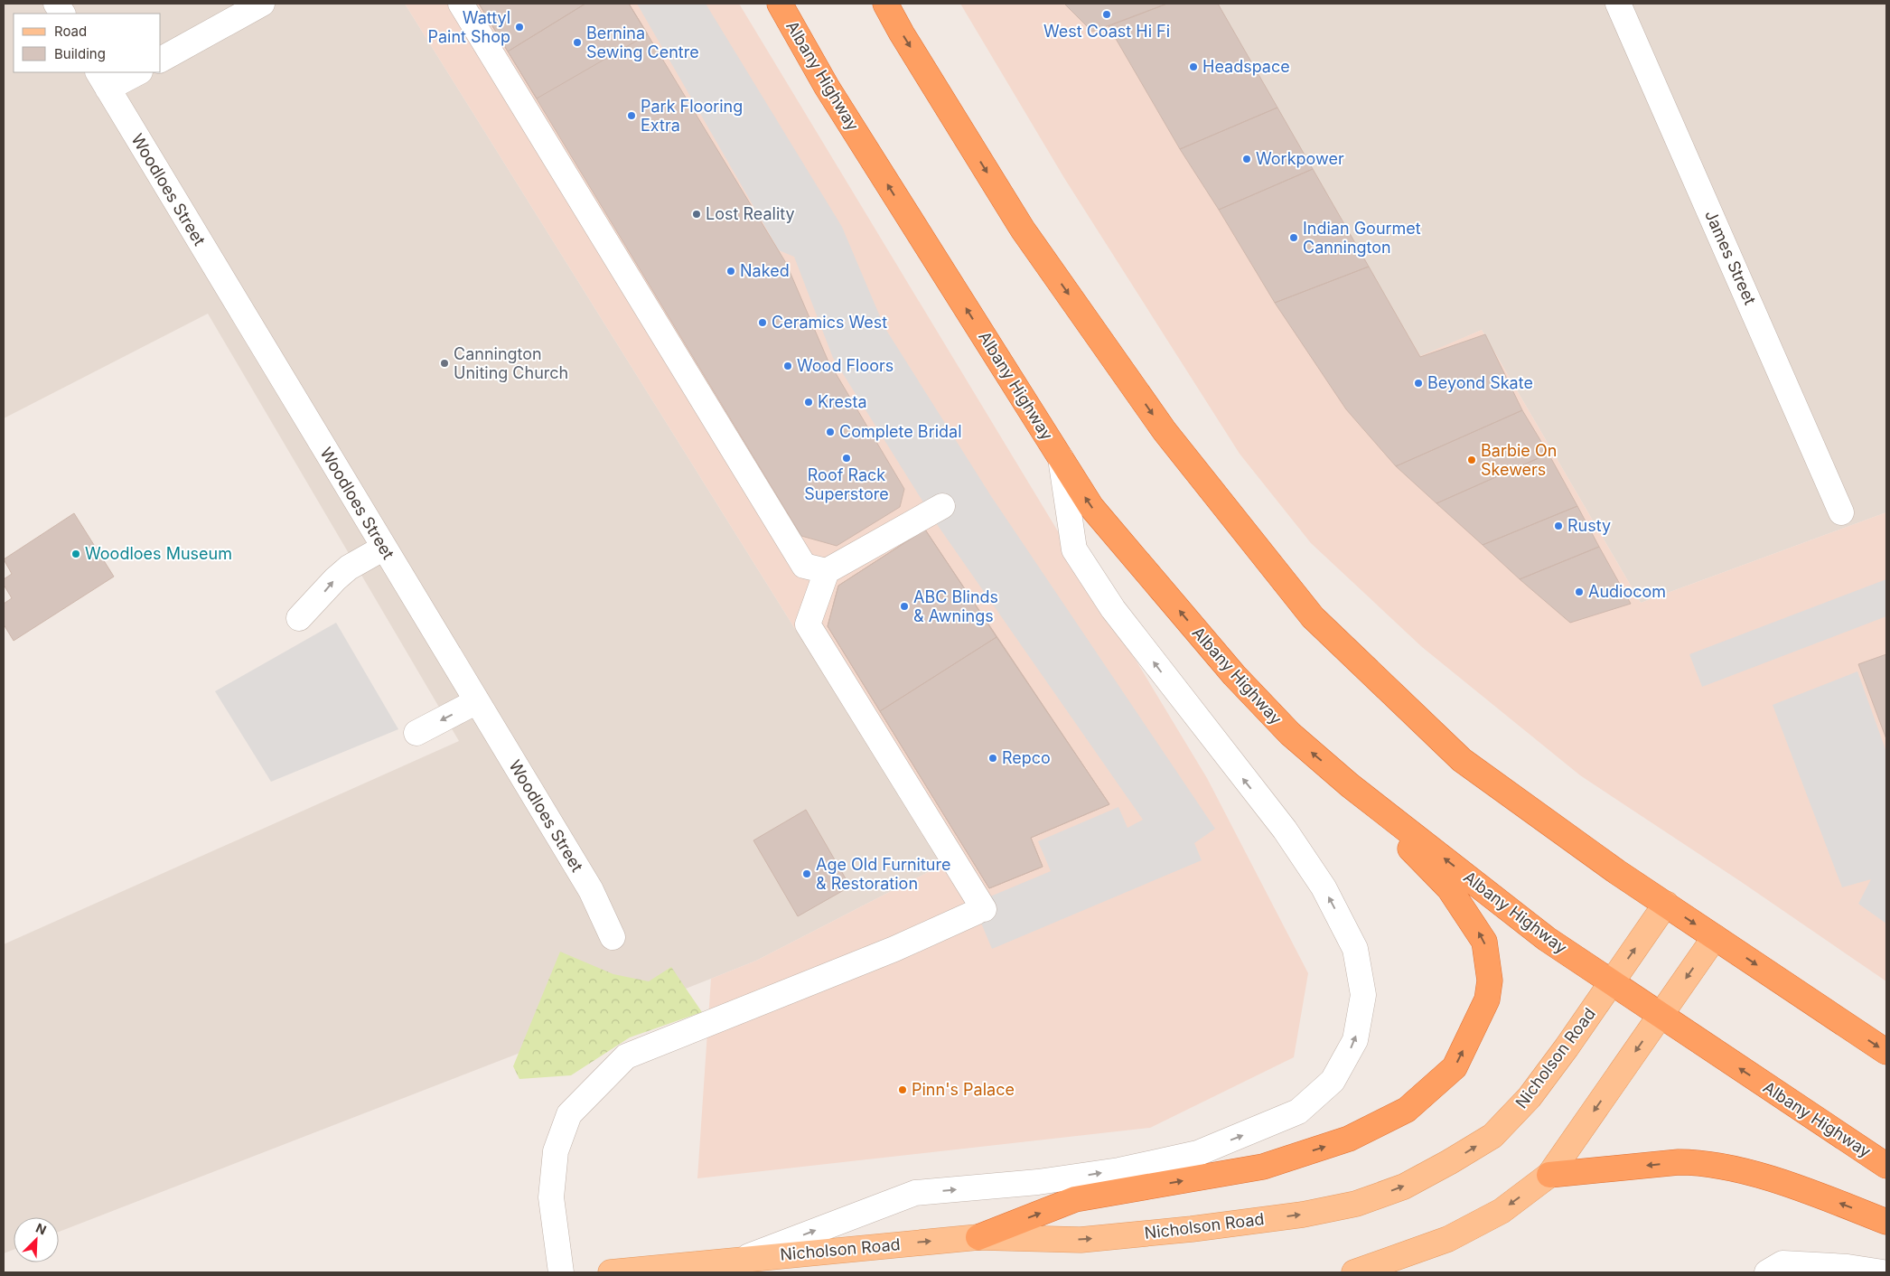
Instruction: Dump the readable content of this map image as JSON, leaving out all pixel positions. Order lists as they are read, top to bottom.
{
  "streets": {
    "highway": ["Albany Highway"],
    "main road": ["Nicholson Road"],
    "street": ["Woodloes Street", "James Street"]
  },
  "crossings": [
    ["Albany Highway", "Nicholson Road"]
  ],
  "one_way": ["Nicholson Road"],
  "places": [
    "West Coast Hi Fi",
    "Wattyl Paint Shop",
    "Bernina Sewing Centre",
    "Headspace",
    "Park Flooring Extra",
    "Workpower",
    "Lost Reality",
    "Indian Gourmet Cannington",
    "Naked",
    "Ceramics West",
    "Cannington Uniting Church",
    "Wood Floors",
    "Beyond Skate",
    "Kresta",
    "Complete Bridal",
    "Roof Rack Superstore",
    "Barbie On Skewers",
    "Rusty",
    "Woodloes Museum",
    "Audiocom",
    "ABC Blinds & Awnings",
    "Repco",
    "Age Old Furniture & Restoration",
    "Pinn's Palace"
  ],
  "legend": ["Road", "Building"],
  "north": "top right"
}
